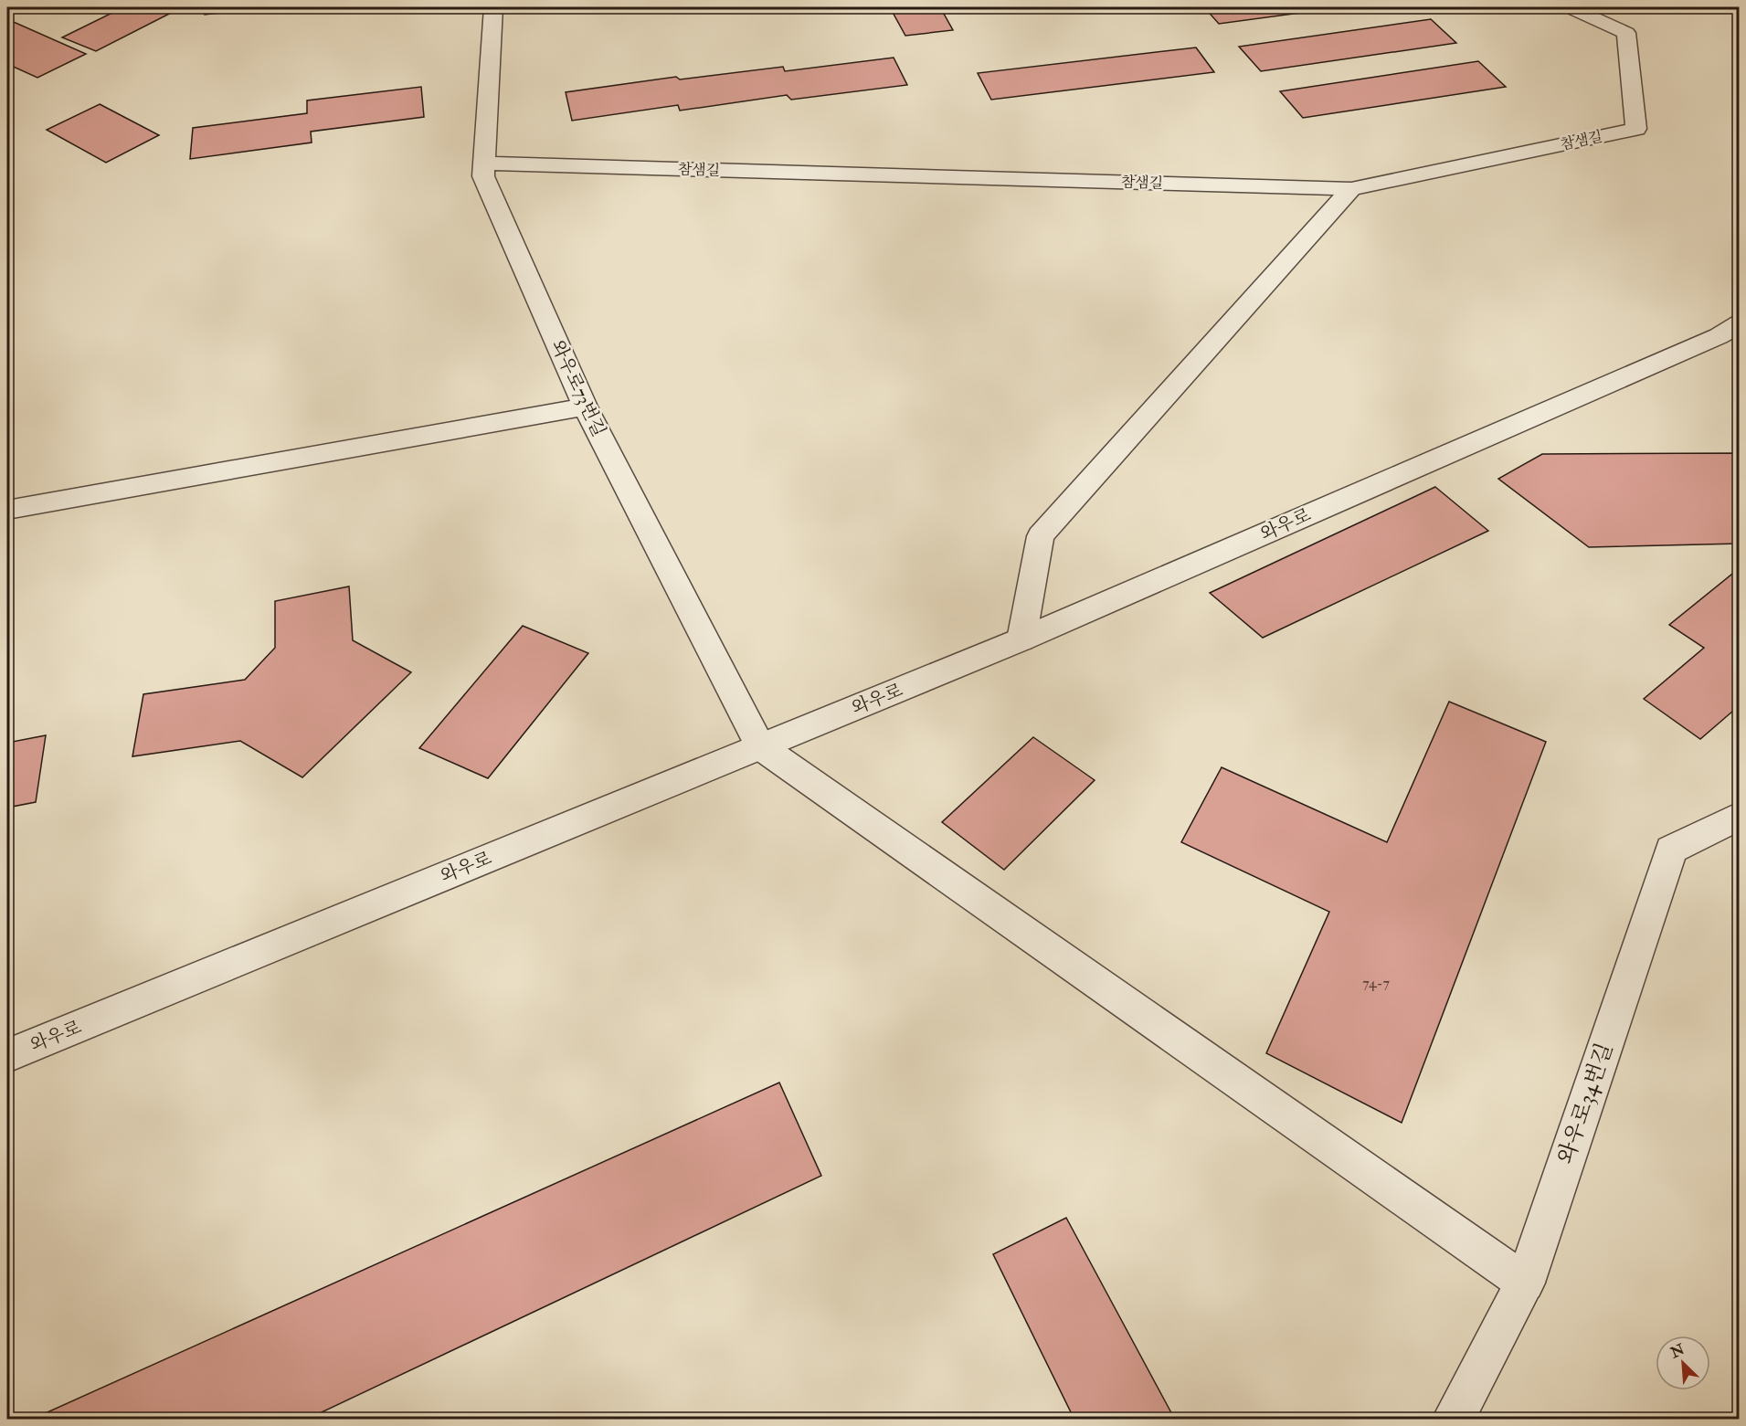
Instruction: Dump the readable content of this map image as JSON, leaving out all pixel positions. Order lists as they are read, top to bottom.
{
  "streets": {
    "street": [
      "참샘길",
      "와우로73번길",
      "와우로",
      "와우로34번길"
    ]
  },
  "crossings": [
    ["참샘길", "와우로73번길"],
    ["와우로73번길", "와우로"]
  ],
  "house_numbers": ["74-7"],
  "north": "top left"
}
